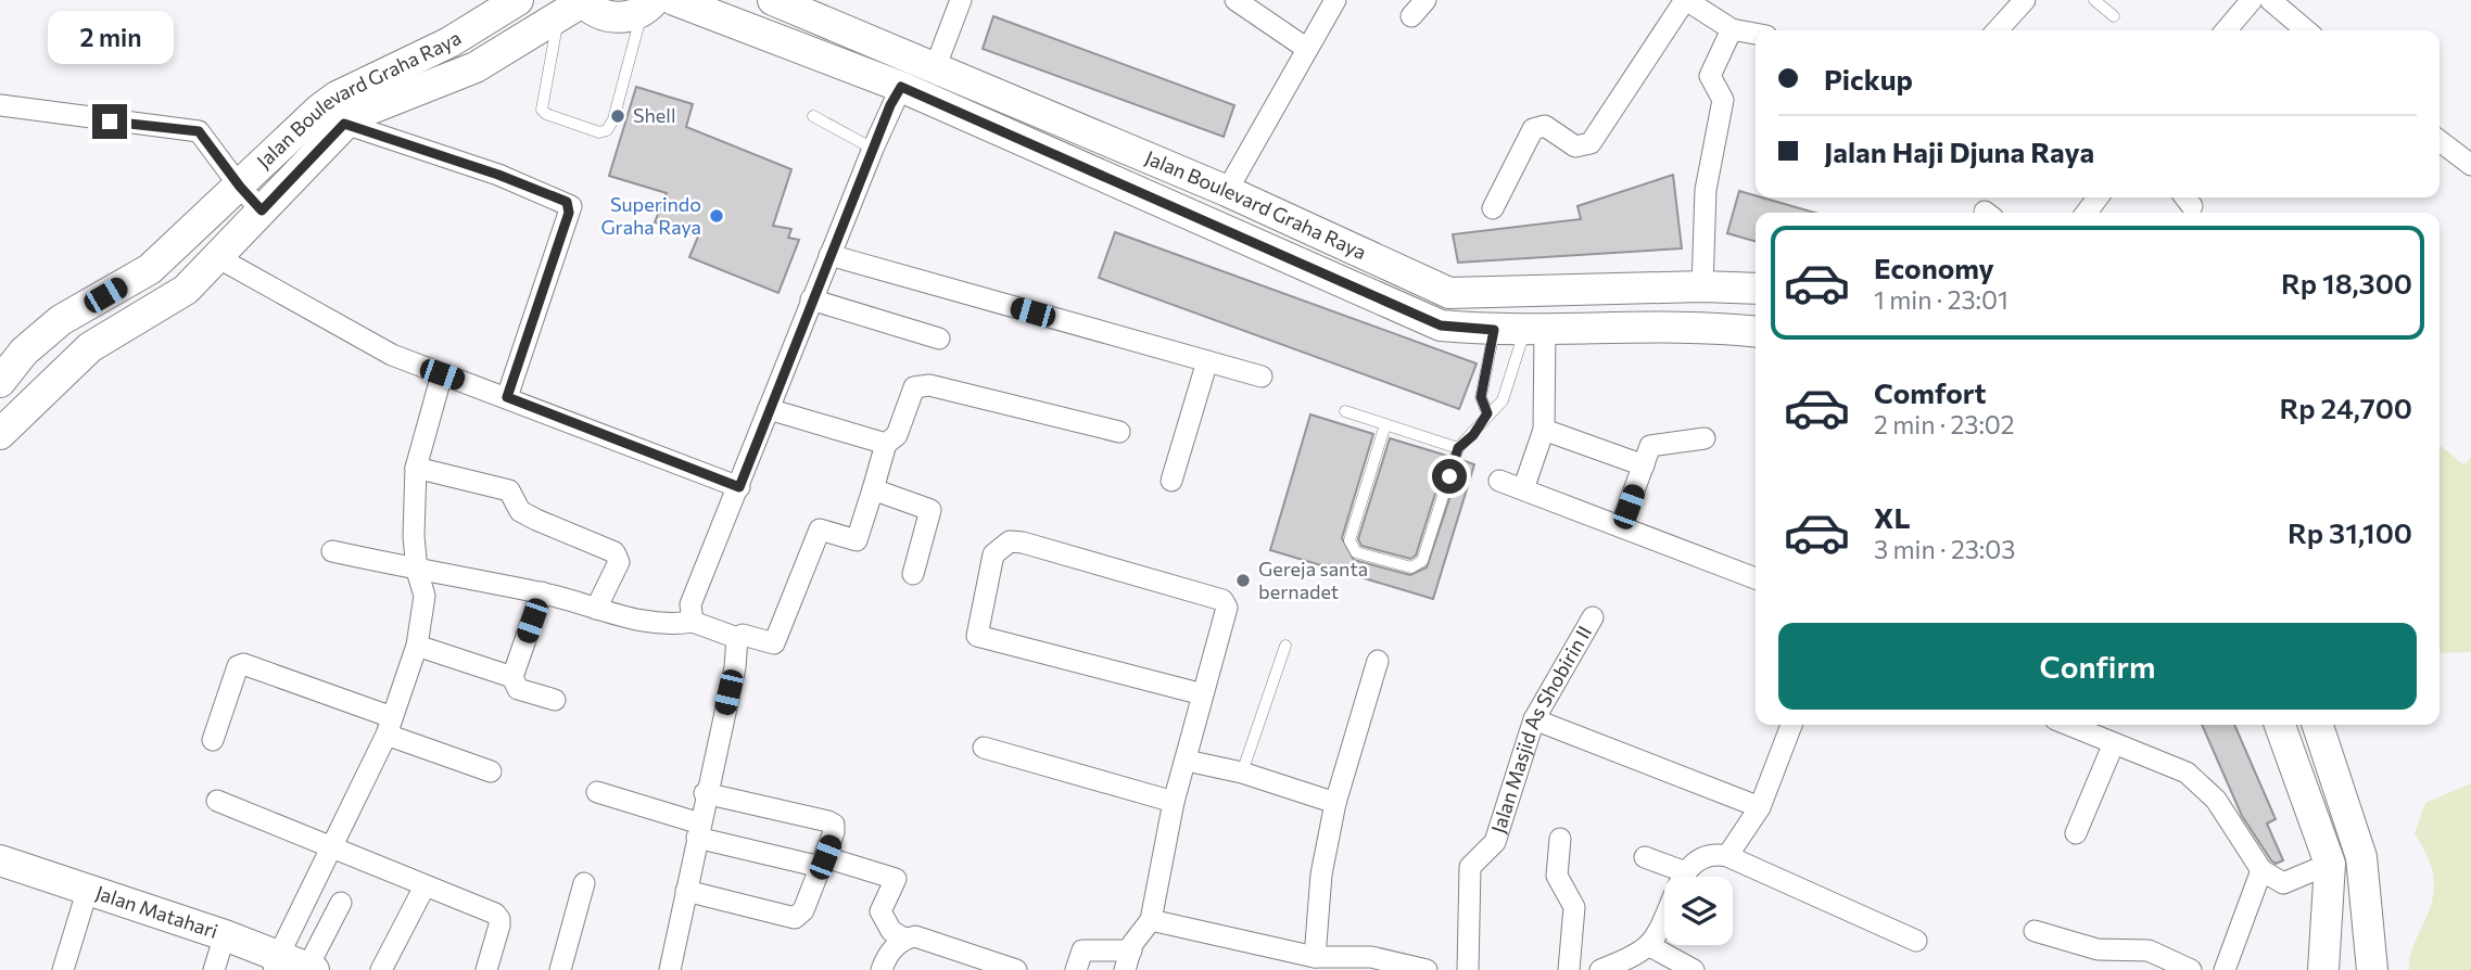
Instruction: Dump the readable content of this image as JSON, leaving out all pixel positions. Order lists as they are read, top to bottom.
{
  "streets": {
    "main road": ["Jalan Boulevard Graha Raya", "Jalan Matahari"],
    "street": ["Jalan Masjid As Shobirin II"]
  },
  "places": ["Shell", "Superindo Graha Raya", "Gereja santa bernadet"],
  "page": {
    "bubble": "2 min",
    "banner": ["Pickup", "Jalan Haji Djuna Raya"],
    "list": [
      {
        "name": "Economy",
        "note": "1 min · 23:01",
        "value": "Rp 18,300"
      },
      {
        "name": "Comfort",
        "note": "2 min · 23:02",
        "value": "Rp 24,700"
      },
      {
        "name": "XL",
        "note": "3 min · 23:03",
        "value": "Rp 31,100"
      }
    ],
    "buttons": "Confirm"
  }
}
